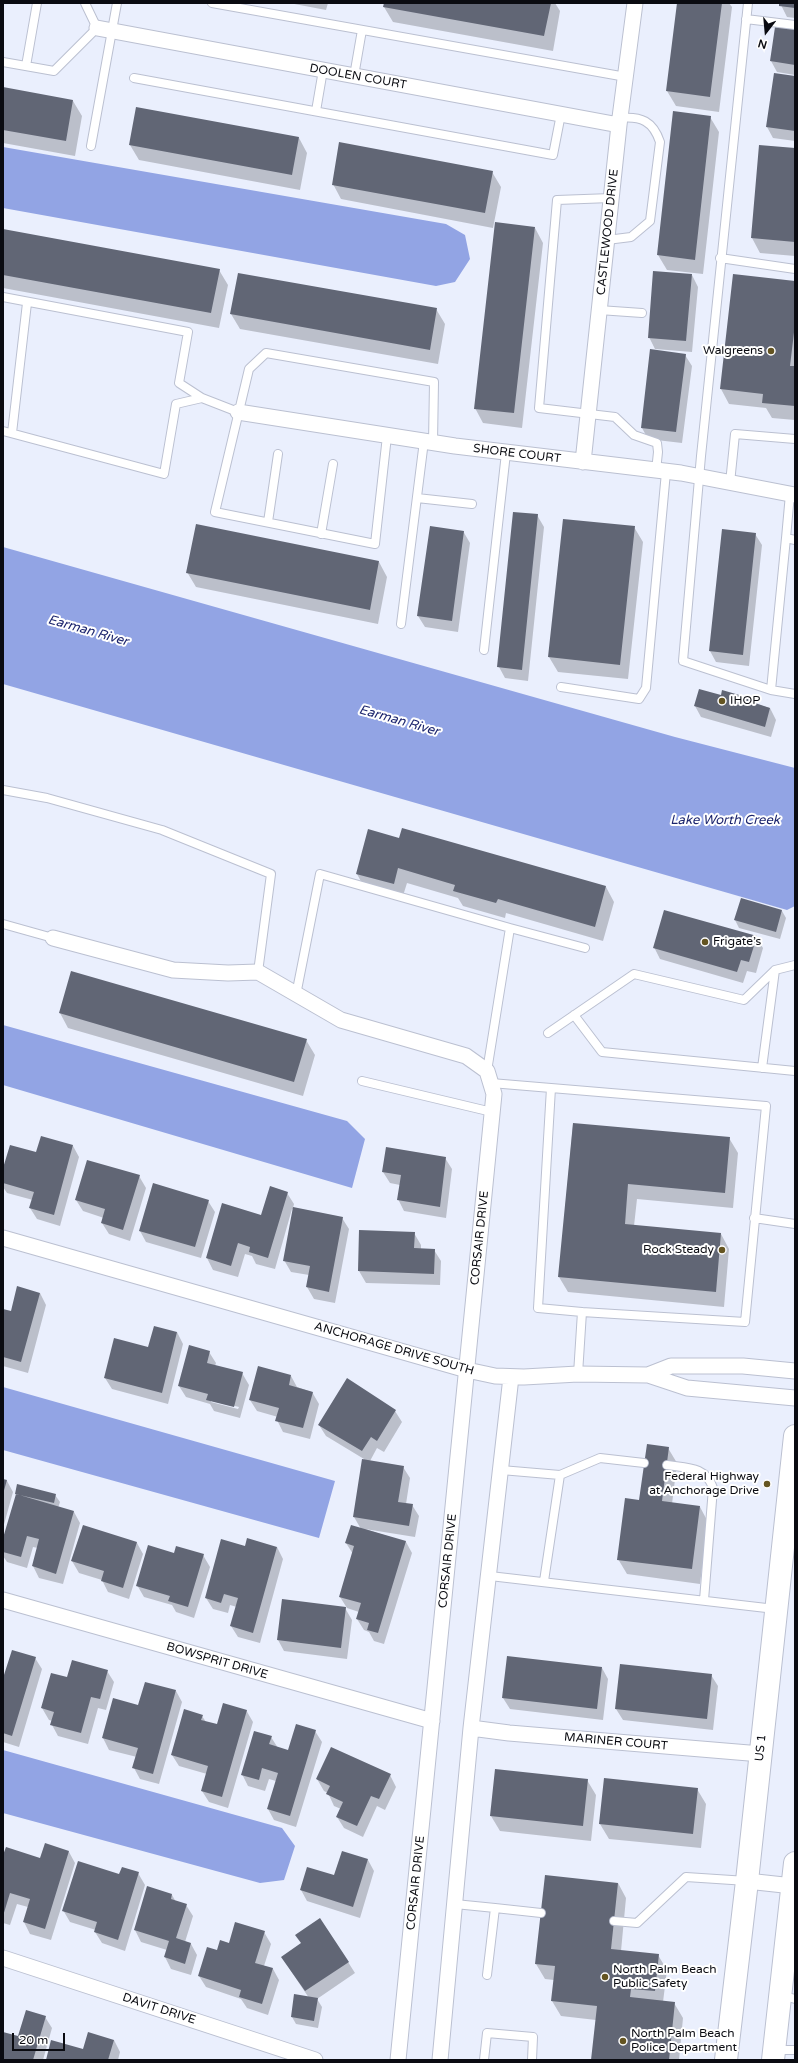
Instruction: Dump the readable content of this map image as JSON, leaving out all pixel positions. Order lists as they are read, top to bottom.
{
  "streets": {
    "main road": ["US 1"],
    "street": [
      "DOOLEN COURT",
      "CASTLEWOOD DRIVE",
      "SHORE COURT",
      "CORSAIR DRIVE",
      "ANCHORAGE DRIVE SOUTH",
      "BOWSPRIT DRIVE",
      "MARINER COURT",
      "DAVIT DRIVE"
    ]
  },
  "crossings": [
    ["DOOLEN COURT", "CASTLEWOOD DRIVE"],
    ["CASTLEWOOD DRIVE", "SHORE COURT"],
    ["CORSAIR DRIVE", "ANCHORAGE DRIVE SOUTH"],
    ["CORSAIR DRIVE", "BOWSPRIT DRIVE"],
    ["MARINER COURT", "US 1"]
  ],
  "water": ["Earman River", "Lake Worth Creek"],
  "places": [
    "Walgreens",
    "IHOP",
    "Frigate’s",
    "Rock Steady",
    "Federal Highway at Anchorage Drive",
    "North Palm Beach Public Safety",
    "North Palm Beach Police Department"
  ],
  "scale_bar": "20 m",
  "north": "bottom"
}
